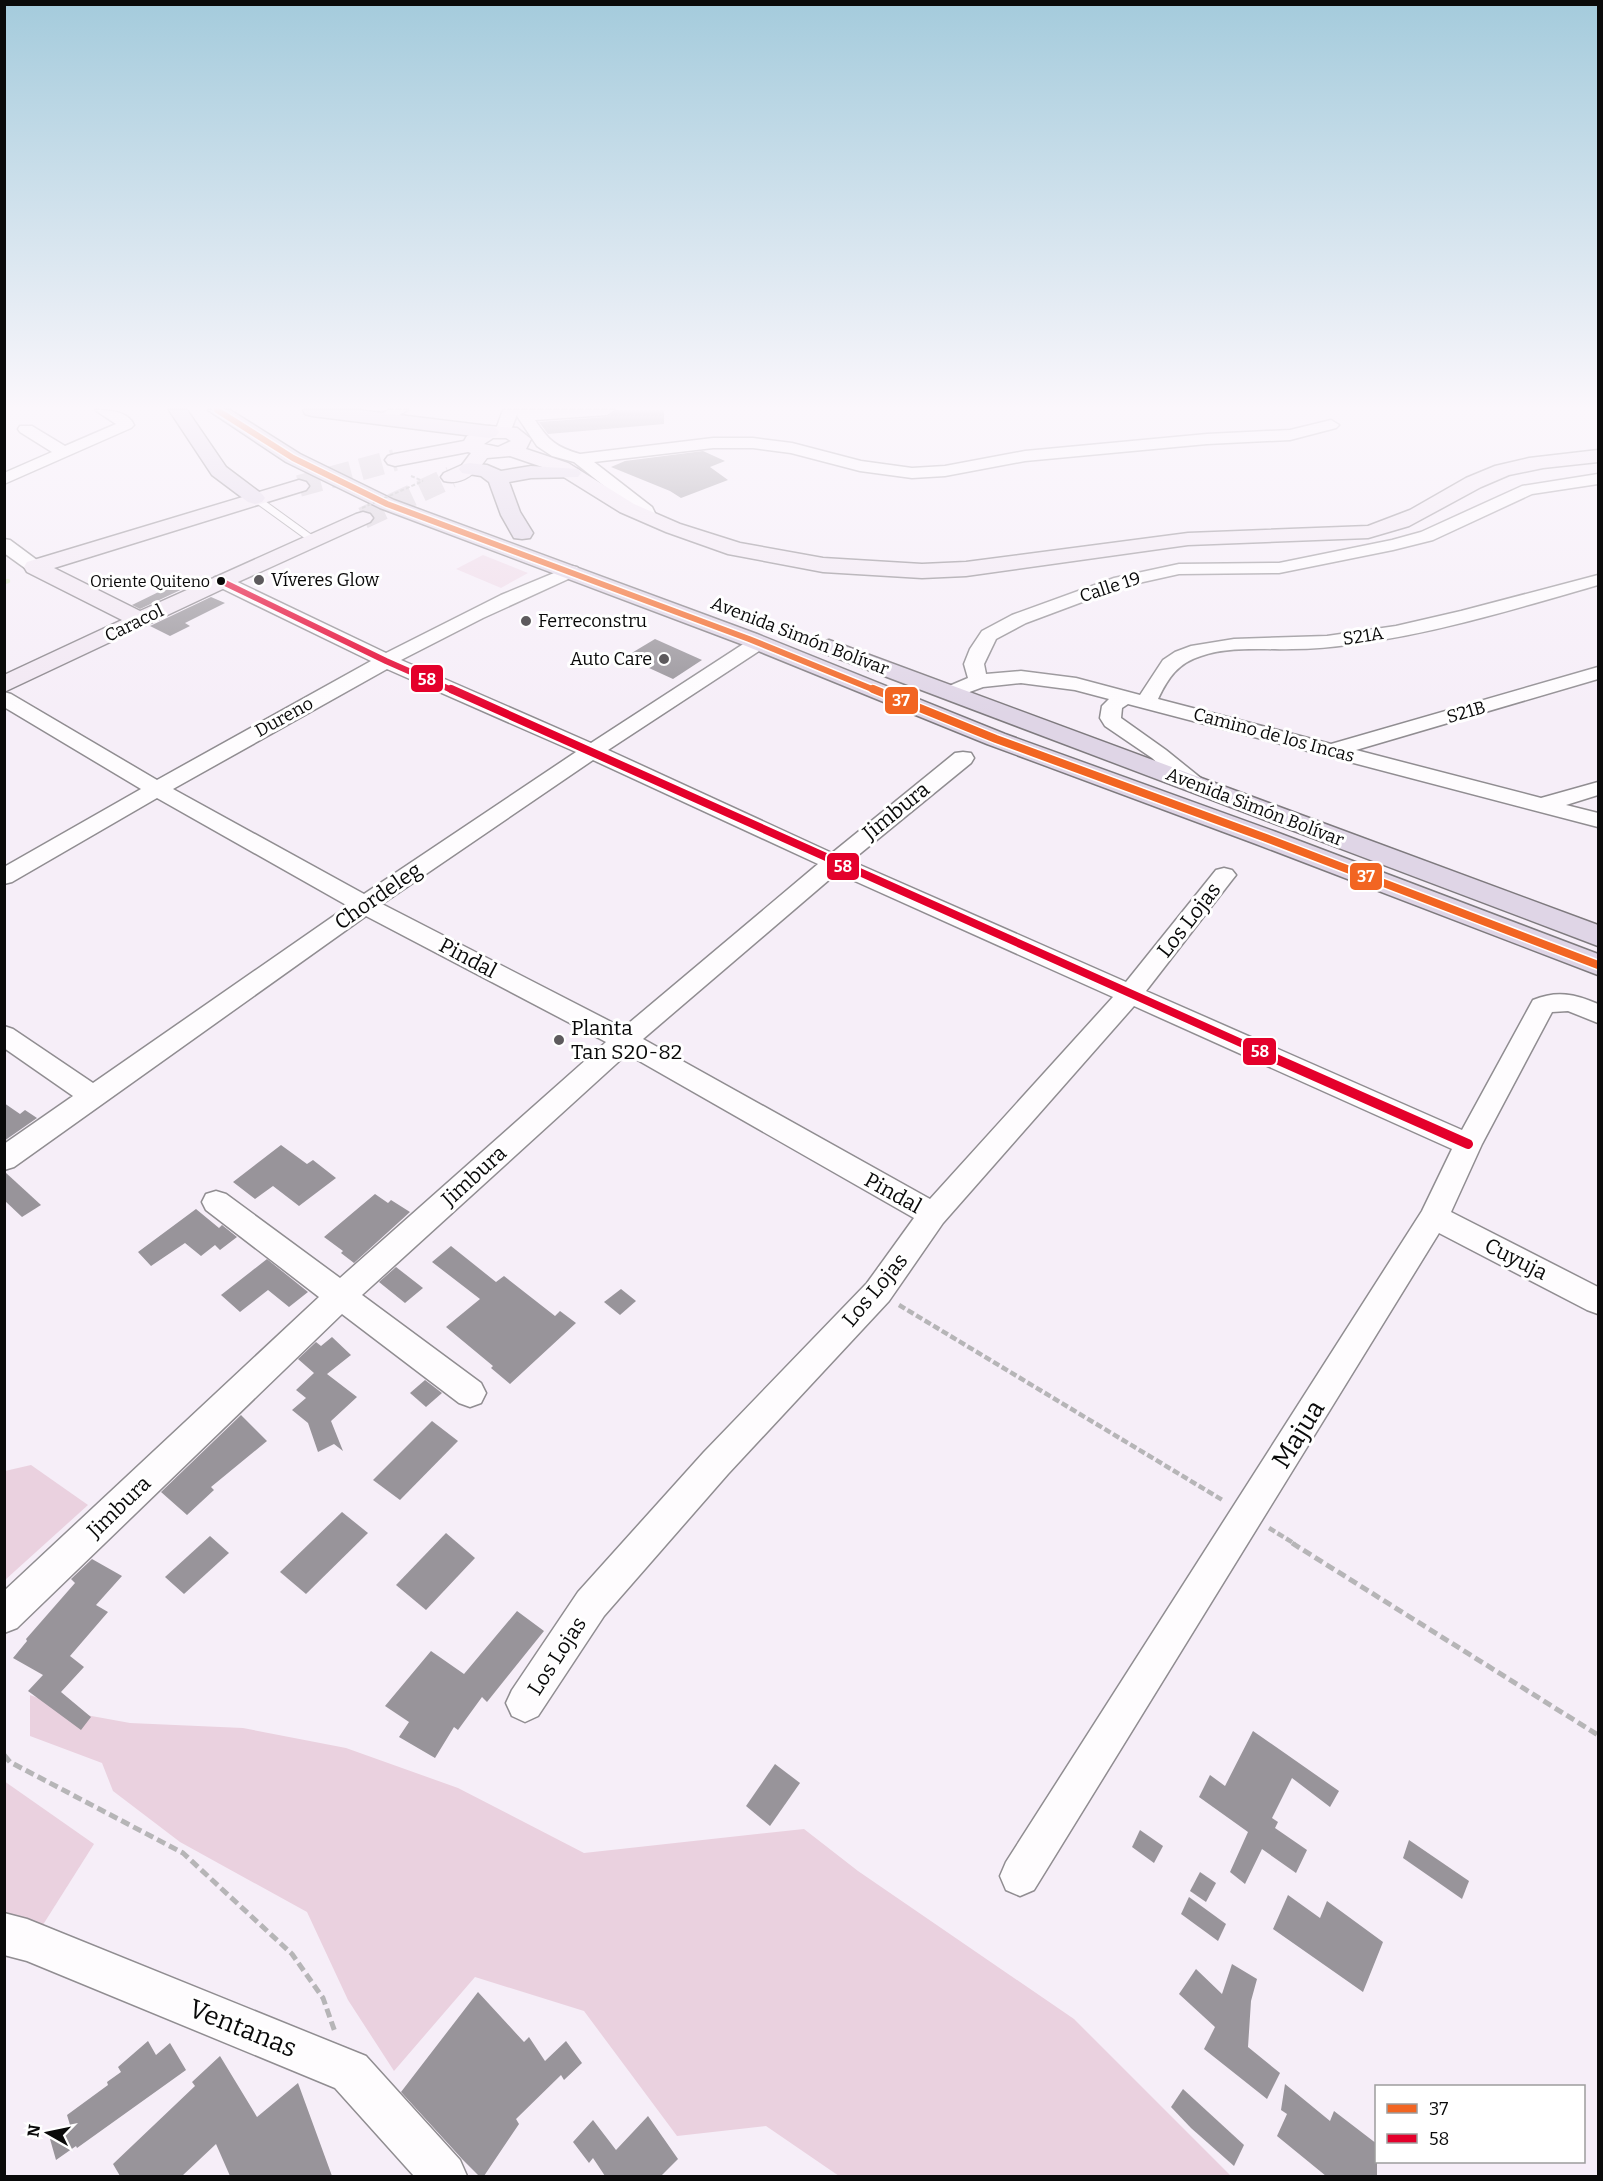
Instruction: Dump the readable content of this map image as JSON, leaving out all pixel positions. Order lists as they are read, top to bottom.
{
  "streets": {
    "highway": ["Avenida Simón Bolívar"],
    "street": [
      "Calle 19",
      "Caracol",
      "S21A",
      "S21B",
      "Dureno",
      "Camino de los Incas",
      "Jimbura",
      "Chordeleg",
      "Los Lojas",
      "Pindal",
      "Cuyuja",
      "Majua",
      "Ventanas"
    ]
  },
  "crossings": [
    ["Calle 19", "Camino de los Incas"],
    ["Avenida Simón Bolívar", "Dureno"],
    ["Avenida Simón Bolívar", "Camino de los Incas"],
    ["Avenida Simón Bolívar", "Chordeleg"],
    ["S21A", "Camino de los Incas"],
    ["S21B", "Camino de los Incas"],
    ["Dureno", "Pindal"],
    ["Jimbura", "Pindal"],
    ["Chordeleg", "Pindal"],
    ["Los Lojas", "Pindal"],
    ["Cuyuja", "Majua"]
  ],
  "places": [
    "Víveres Glow",
    "Oriente Quiteno",
    "Ferreconstru",
    "Auto Care",
    "Planta Tan S20-82"
  ],
  "lines": ["transit line 37", "transit line 58"],
  "legend": ["37", "58"],
  "north": "left"
}
